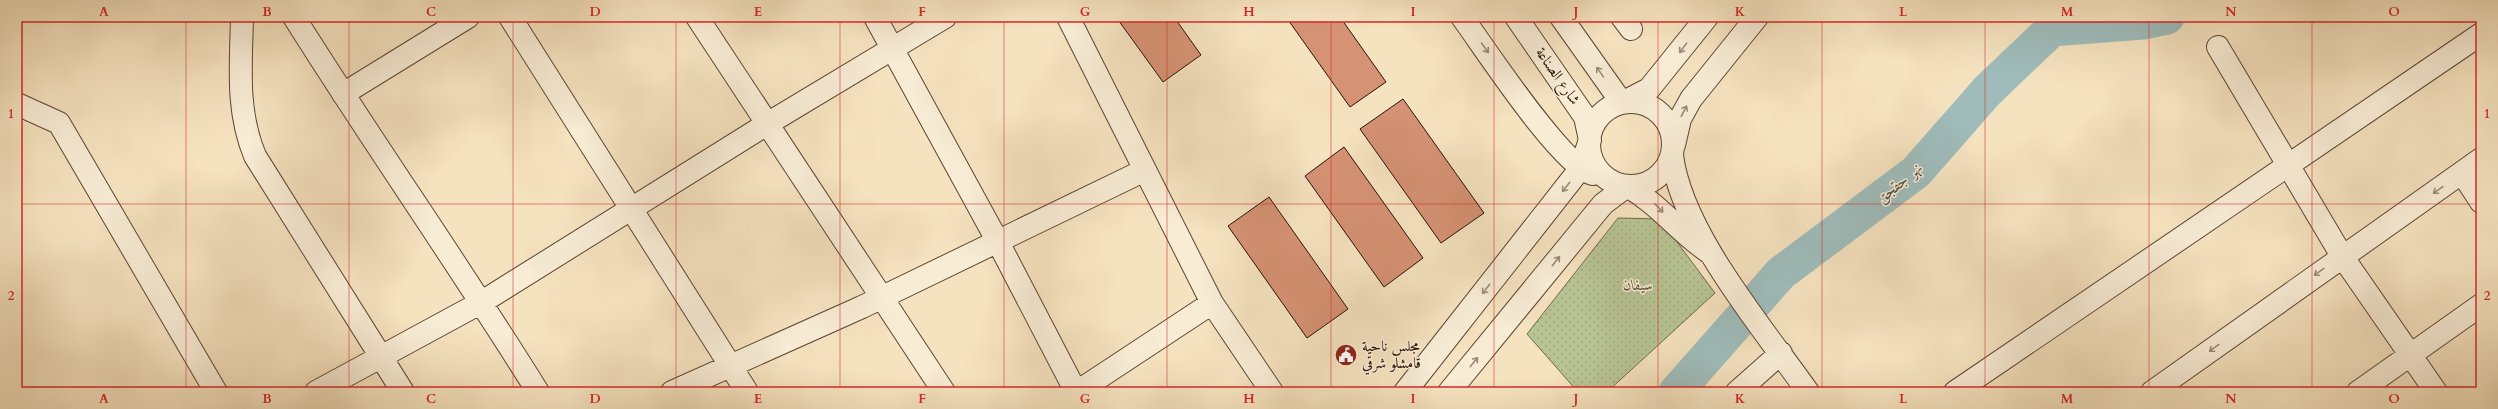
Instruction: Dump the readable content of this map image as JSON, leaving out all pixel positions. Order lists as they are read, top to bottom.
{
  "streets": {
    "street": ["شارع الصناعة"]
  },
  "water": ["نهر جقجق"],
  "parks": ["سيفان"],
  "places": {
    "public building": ["مجلس ناحية قامشلو شرقي"]
  },
  "grid": {
    "columns": [
      "A",
      "B",
      "C",
      "D",
      "E",
      "F",
      "G",
      "H",
      "I",
      "J",
      "K",
      "L",
      "M",
      "N",
      "O"
    ],
    "rows": ["1", "2"]
  }
}
